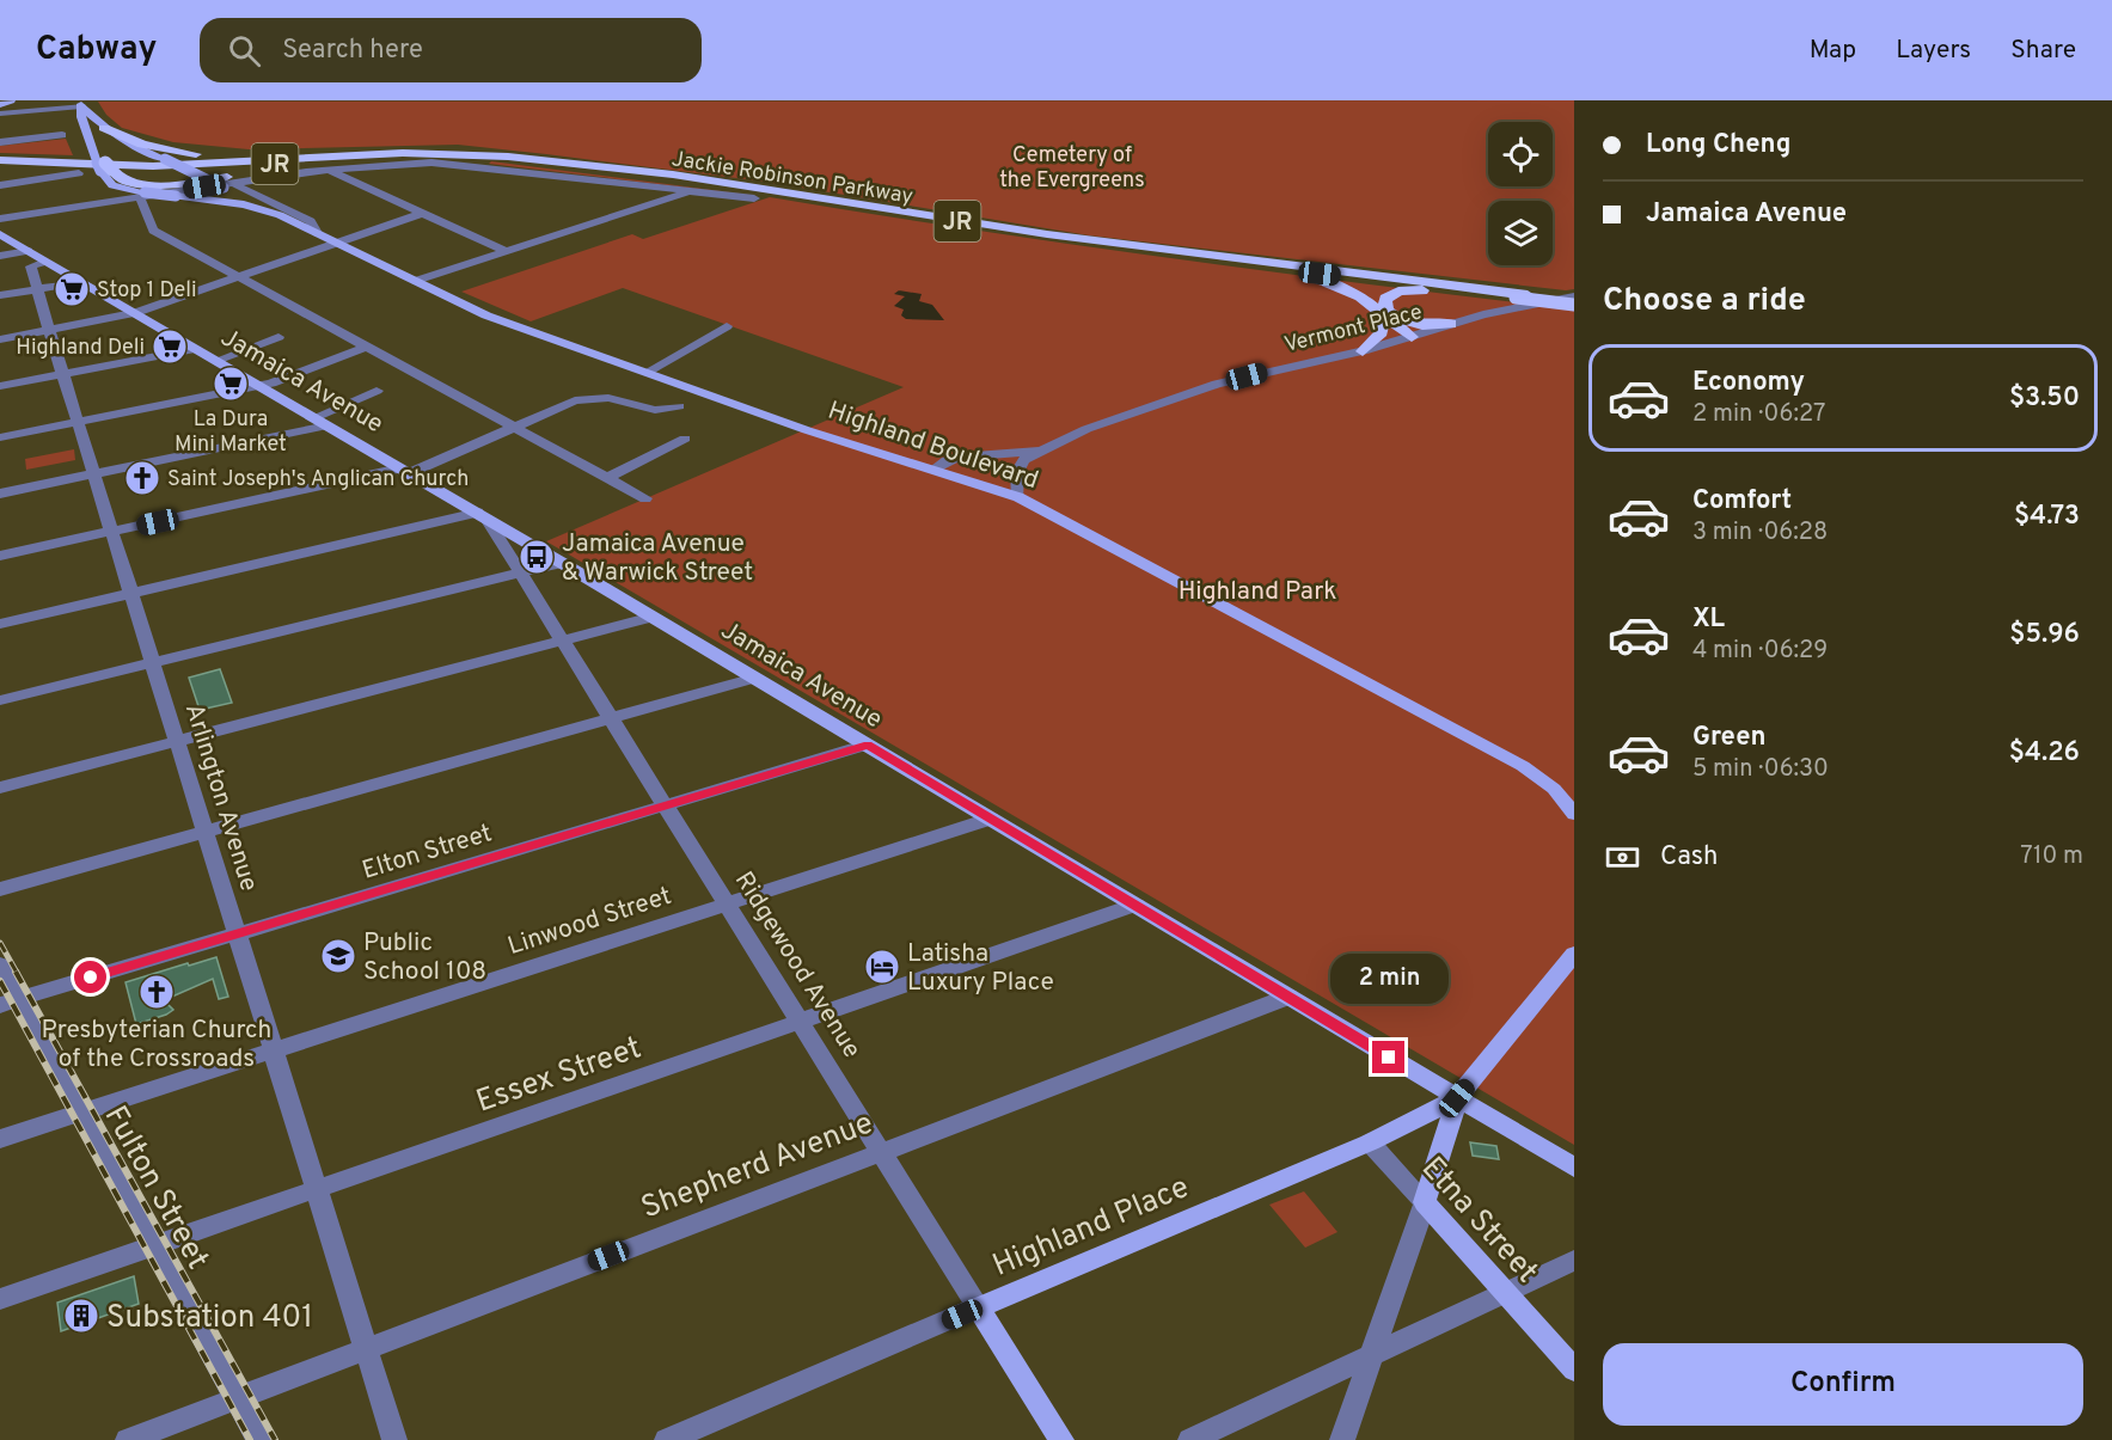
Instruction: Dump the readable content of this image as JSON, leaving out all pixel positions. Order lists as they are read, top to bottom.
{
  "streets": {
    "highway": ["JR", "Jackie Robinson Parkway"],
    "main road": [
      "Jamaica Avenue",
      "Highland Boulevard",
      "Ridgewood Avenue",
      "Etna Street",
      "Highland Place"
    ],
    "street": [
      "Vermont Place",
      "Arlington Avenue",
      "Elton Street",
      "Linwood Street",
      "Essex Street",
      "Shepherd Avenue",
      "Fulton Street"
    ]
  },
  "crossings": [
    ["Jackie Robinson Parkway", "Vermont Place"],
    ["Jackie Robinson Parkway", "Highland Boulevard"],
    ["Vermont Place", "Highland Boulevard"],
    ["Jamaica Avenue", "Arlington Avenue"],
    ["Jamaica Avenue", "Elton Street"],
    ["Jamaica Avenue", "Linwood Street"],
    ["Jamaica Avenue", "Ridgewood Avenue"],
    ["Jamaica Avenue", "Essex Street"],
    ["Jamaica Avenue", "Shepherd Avenue"],
    ["Jamaica Avenue", "Highland Place"],
    ["Arlington Avenue", "Elton Street"],
    ["Arlington Avenue", "Linwood Street"],
    ["Arlington Avenue", "Essex Street"],
    ["Arlington Avenue", "Shepherd Avenue"],
    ["Elton Street", "Ridgewood Avenue"],
    ["Elton Street", "Fulton Street"],
    ["Linwood Street", "Ridgewood Avenue"],
    ["Linwood Street", "Fulton Street"],
    ["Ridgewood Avenue", "Essex Street"],
    ["Ridgewood Avenue", "Shepherd Avenue"],
    ["Ridgewood Avenue", "Highland Place"],
    ["Essex Street", "Fulton Street"],
    ["Shepherd Avenue", "Fulton Street"],
    ["Etna Street", "Highland Place"]
  ],
  "parks": ["Cemetery of the Evergreens", "Highland Park"],
  "places": {
    "supermarket": ["Stop 1 Deli", "Highland Deli", "La Dura Mini Market"],
    "church": ["Saint Joseph's Anglican Church", "Presbyterian Church of the Crossroads"],
    "bus stop": ["Jamaica Avenue & Warwick Street"],
    "school or university": ["Public School 108"],
    "hotel": ["Latisha Luxury Place"],
    "building": ["Substation 401"]
  },
  "page": {
    "header": "Cabway",
    "search": "Search here",
    "nav": ["Map", "Layers", "Share"],
    "banner": ["Long Cheng", "Jamaica Avenue"],
    "heading": "Choose a ride",
    "list": [
      {
        "name": "Economy",
        "note": "2 min · 06:27",
        "value": "$3.50"
      },
      {
        "name": "Comfort",
        "note": "3 min · 06:28",
        "value": "$4.73"
      },
      {
        "name": "XL",
        "note": "4 min · 06:29",
        "value": "$5.96"
      },
      {
        "name": "Green",
        "note": "5 min · 06:30",
        "value": "$4.26"
      }
    ],
    "pay": ["Cash", "710 m"],
    "bubble": "2 min",
    "buttons": "Confirm"
  }
}
